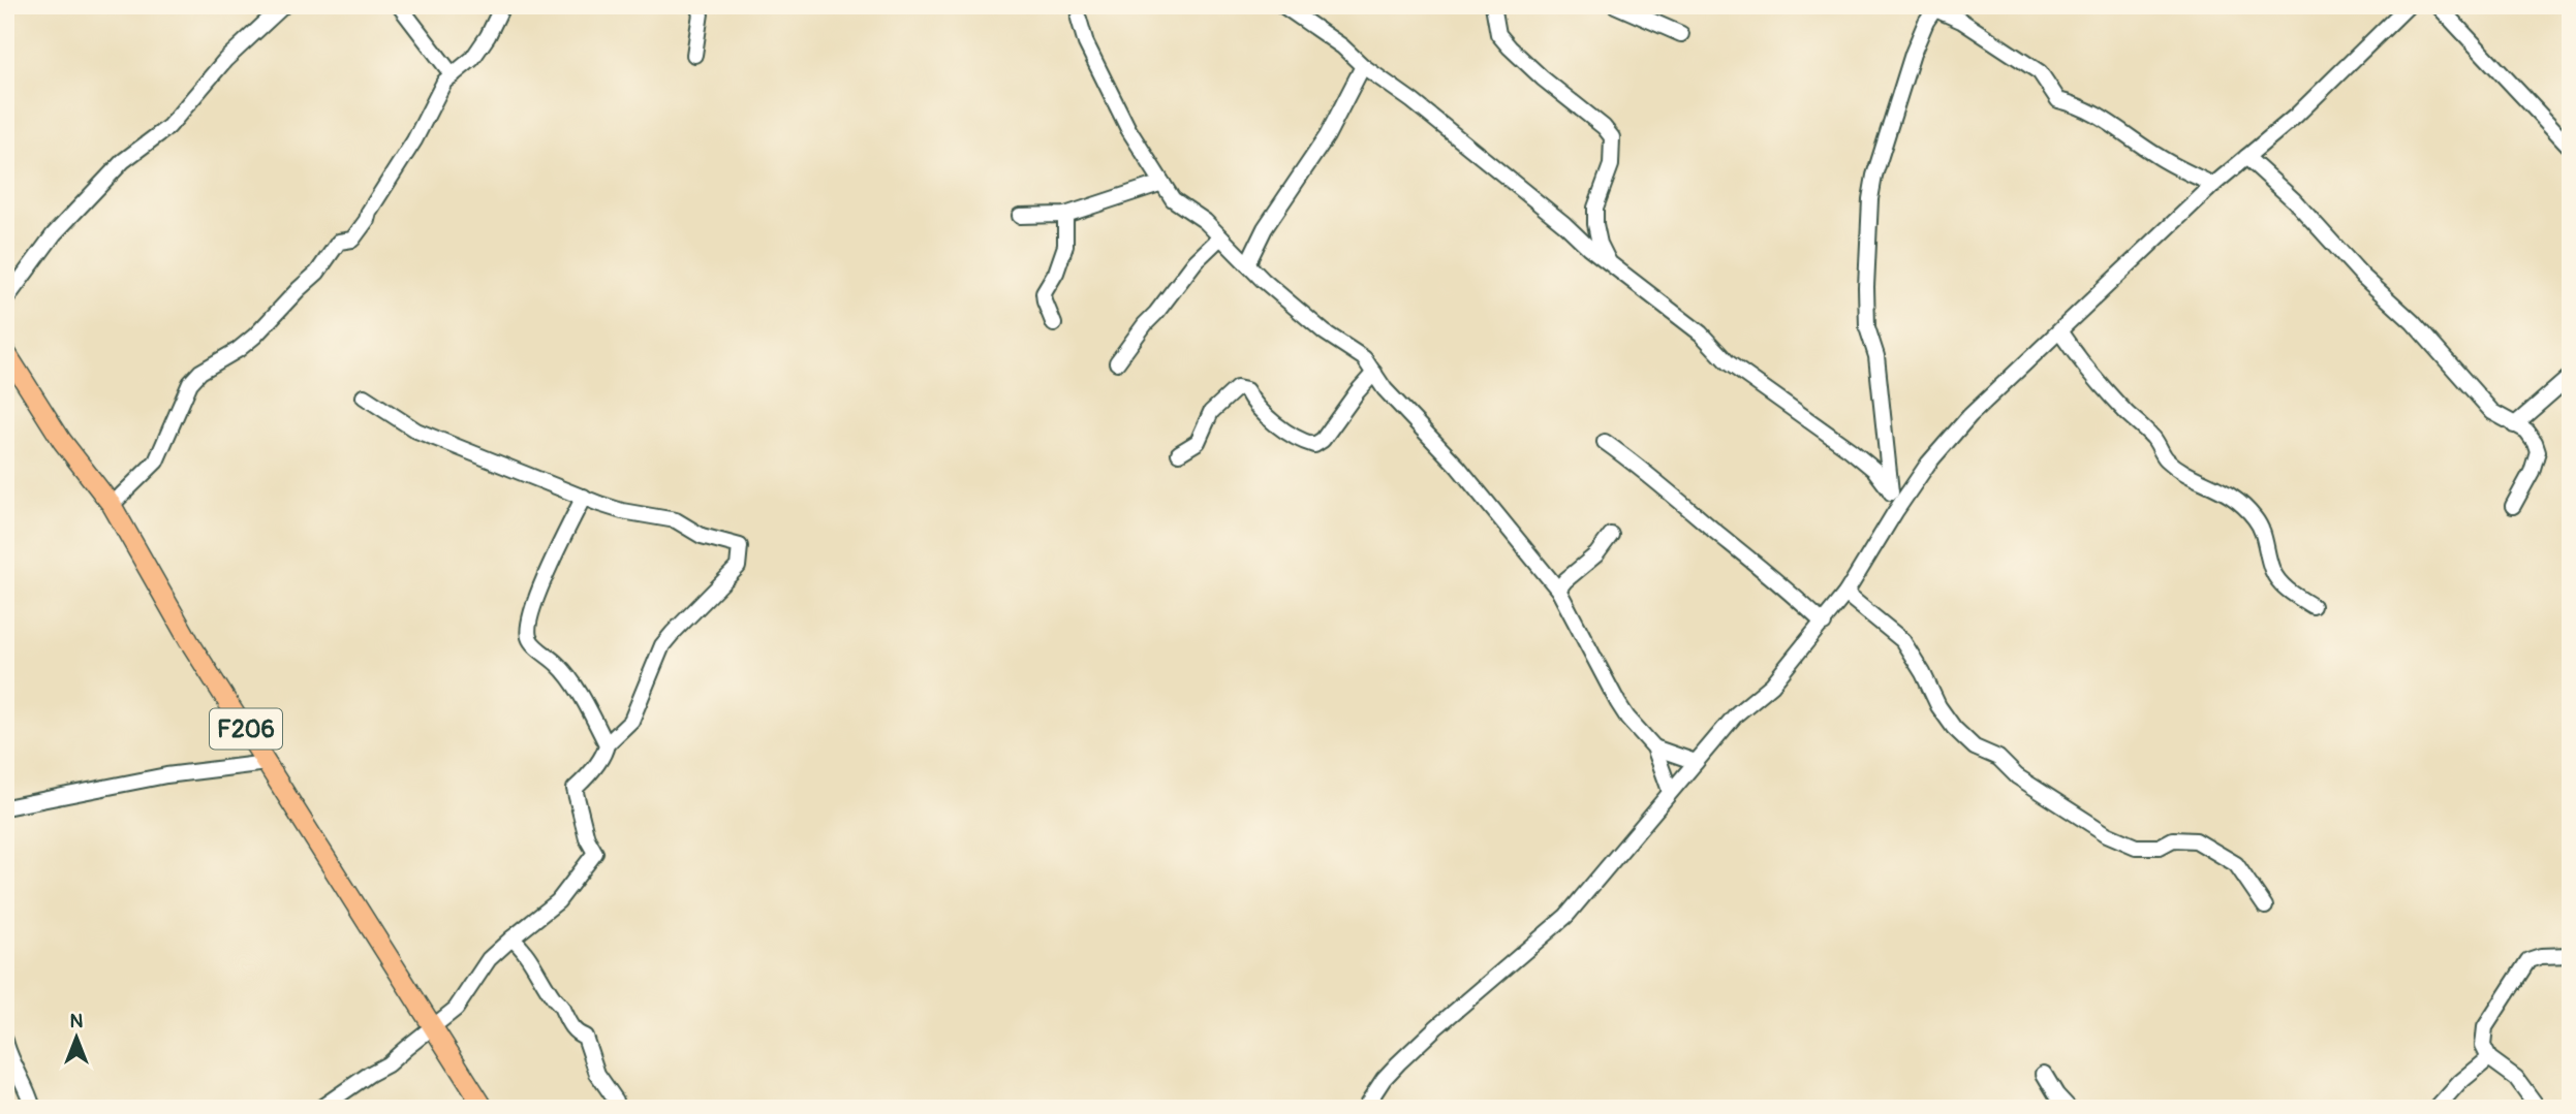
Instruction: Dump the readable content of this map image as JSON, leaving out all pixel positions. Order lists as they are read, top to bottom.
{
  "streets": {
    "main road": ["F206"]
  },
  "north": "top"
}
